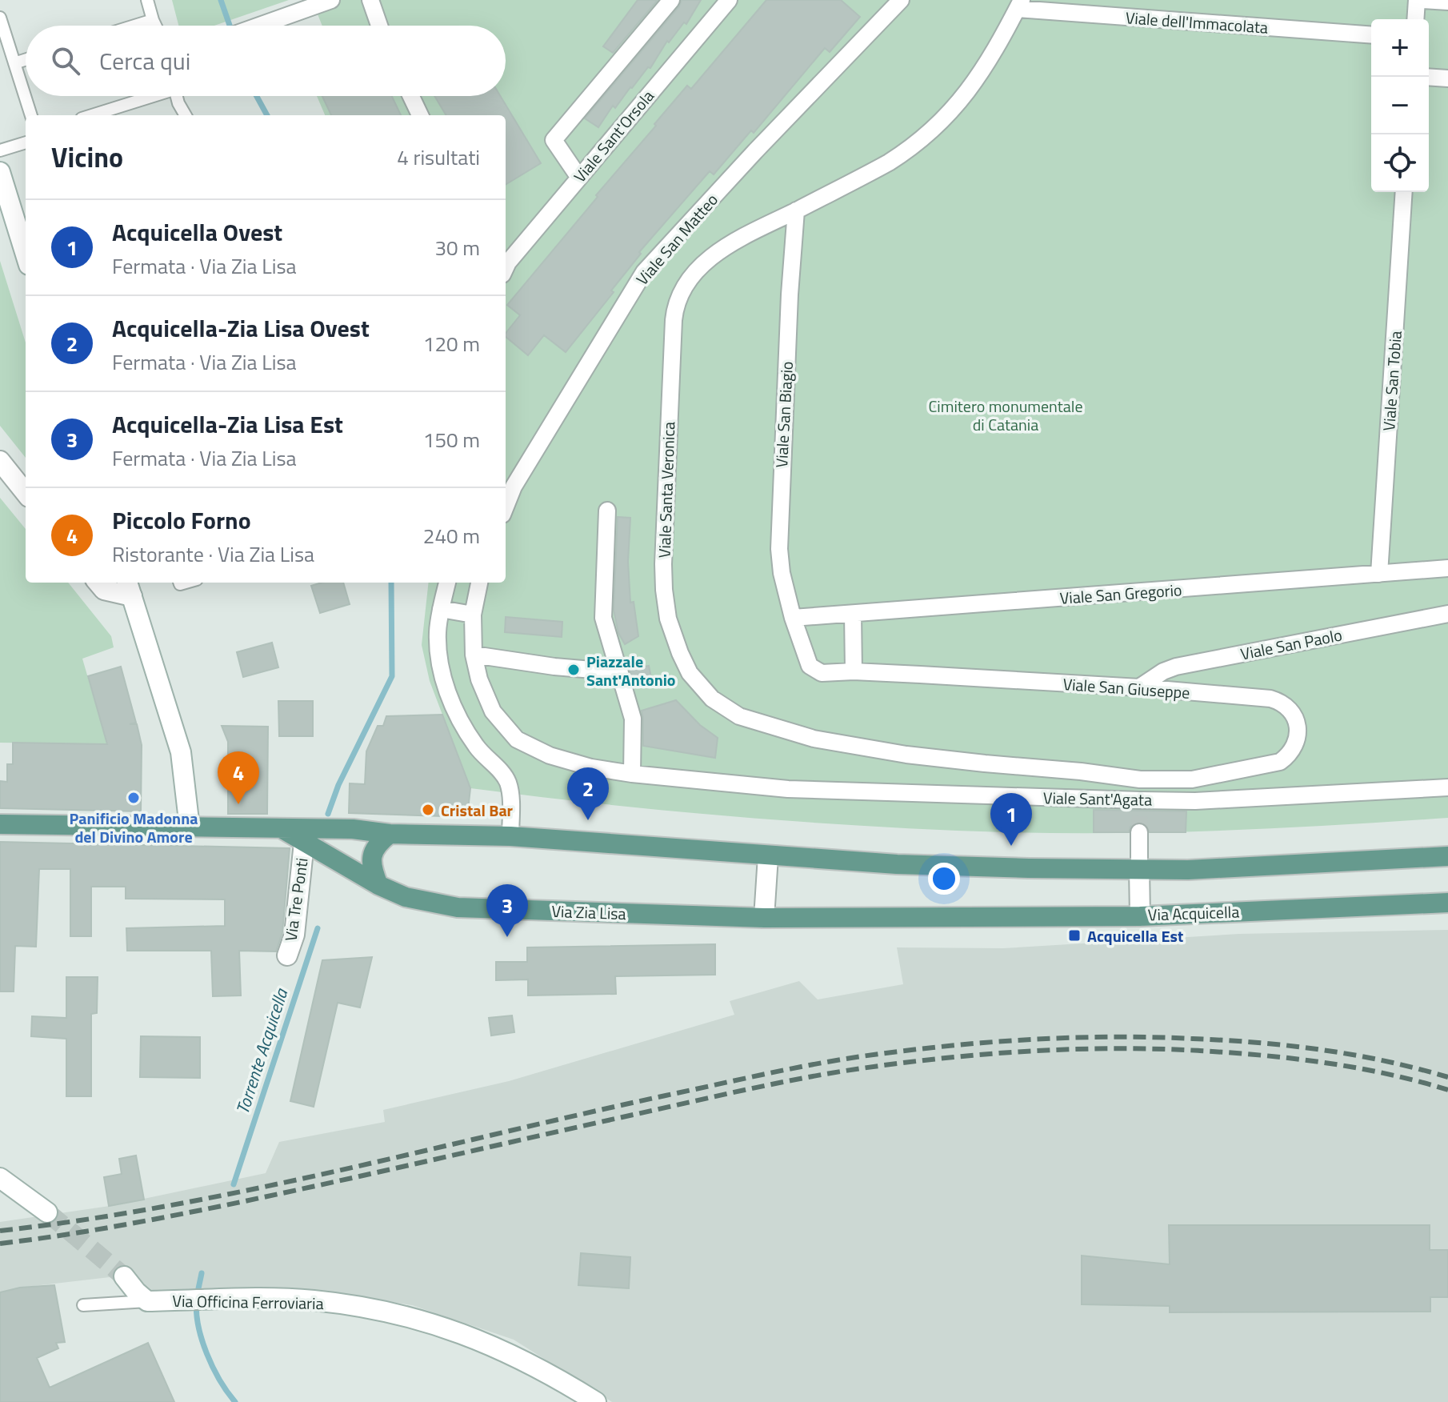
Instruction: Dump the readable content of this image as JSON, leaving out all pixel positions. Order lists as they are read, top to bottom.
{
  "streets": {
    "main road": [
      "Via Tre Ponti",
      "Via Zia Lisa",
      "Via Acquicella",
      "Via Officina Ferroviaria"
    ],
    "street": [
      "Viale dell'Immacolata",
      "Viale Sant'Orsola",
      "Viale San Matteo",
      "Viale San Tobia",
      "Viale San Biagio",
      "Viale Santa Veronica",
      "Viale San Gregorio",
      "Viale San Paolo",
      "Viale San Giuseppe",
      "Viale Sant'Agata"
    ]
  },
  "crossings": [
    ["Viale dell'Immacolata", "Viale Santa Veronica"],
    ["Viale San Tobia", "Viale San Gregorio"],
    ["Viale San Biagio", "Viale Santa Veronica"],
    ["Viale San Biagio", "Viale San Gregorio"],
    ["Viale San Biagio", "Viale San Giuseppe"],
    ["Viale Santa Veronica", "Viale San Giuseppe"],
    ["Viale San Gregorio", "Viale San Giuseppe"],
    ["Viale San Paolo", "Viale San Giuseppe"],
    ["Via Tre Ponti", "Via Zia Lisa"],
    ["Via Zia Lisa", "Via Acquicella"]
  ],
  "water": ["Torrente Acquicella"],
  "parks": ["Cimitero monumentale di Catania"],
  "places": {
    "other": ["Piazzale Sant'Antonio", "Panificio Madonna del Divino Amore", "Cristal Bar"],
    "transit": ["Acquicella Est"]
  },
  "page": {
    "map_buttons": ["+", "−"],
    "search": "Cerca qui",
    "heading": ["Vicino", "4 risultati"],
    "list": [
      {
        "mark": "1",
        "name": "Acquicella Ovest",
        "note": "Fermata · Via Zia Lisa",
        "value": "30 m"
      },
      {
        "mark": "2",
        "name": "Acquicella-Zia Lisa Ovest",
        "note": "Fermata · Via Zia Lisa",
        "value": "120 m"
      },
      {
        "mark": "3",
        "name": "Acquicella-Zia Lisa Est",
        "note": "Fermata · Via Zia Lisa",
        "value": "150 m"
      },
      {
        "mark": "4",
        "name": "Piccolo Forno",
        "note": "Ristorante · Via Zia Lisa",
        "value": "240 m"
      }
    ],
    "pins": [
      "4",
      "2",
      "1",
      "3"
    ]
  }
}
